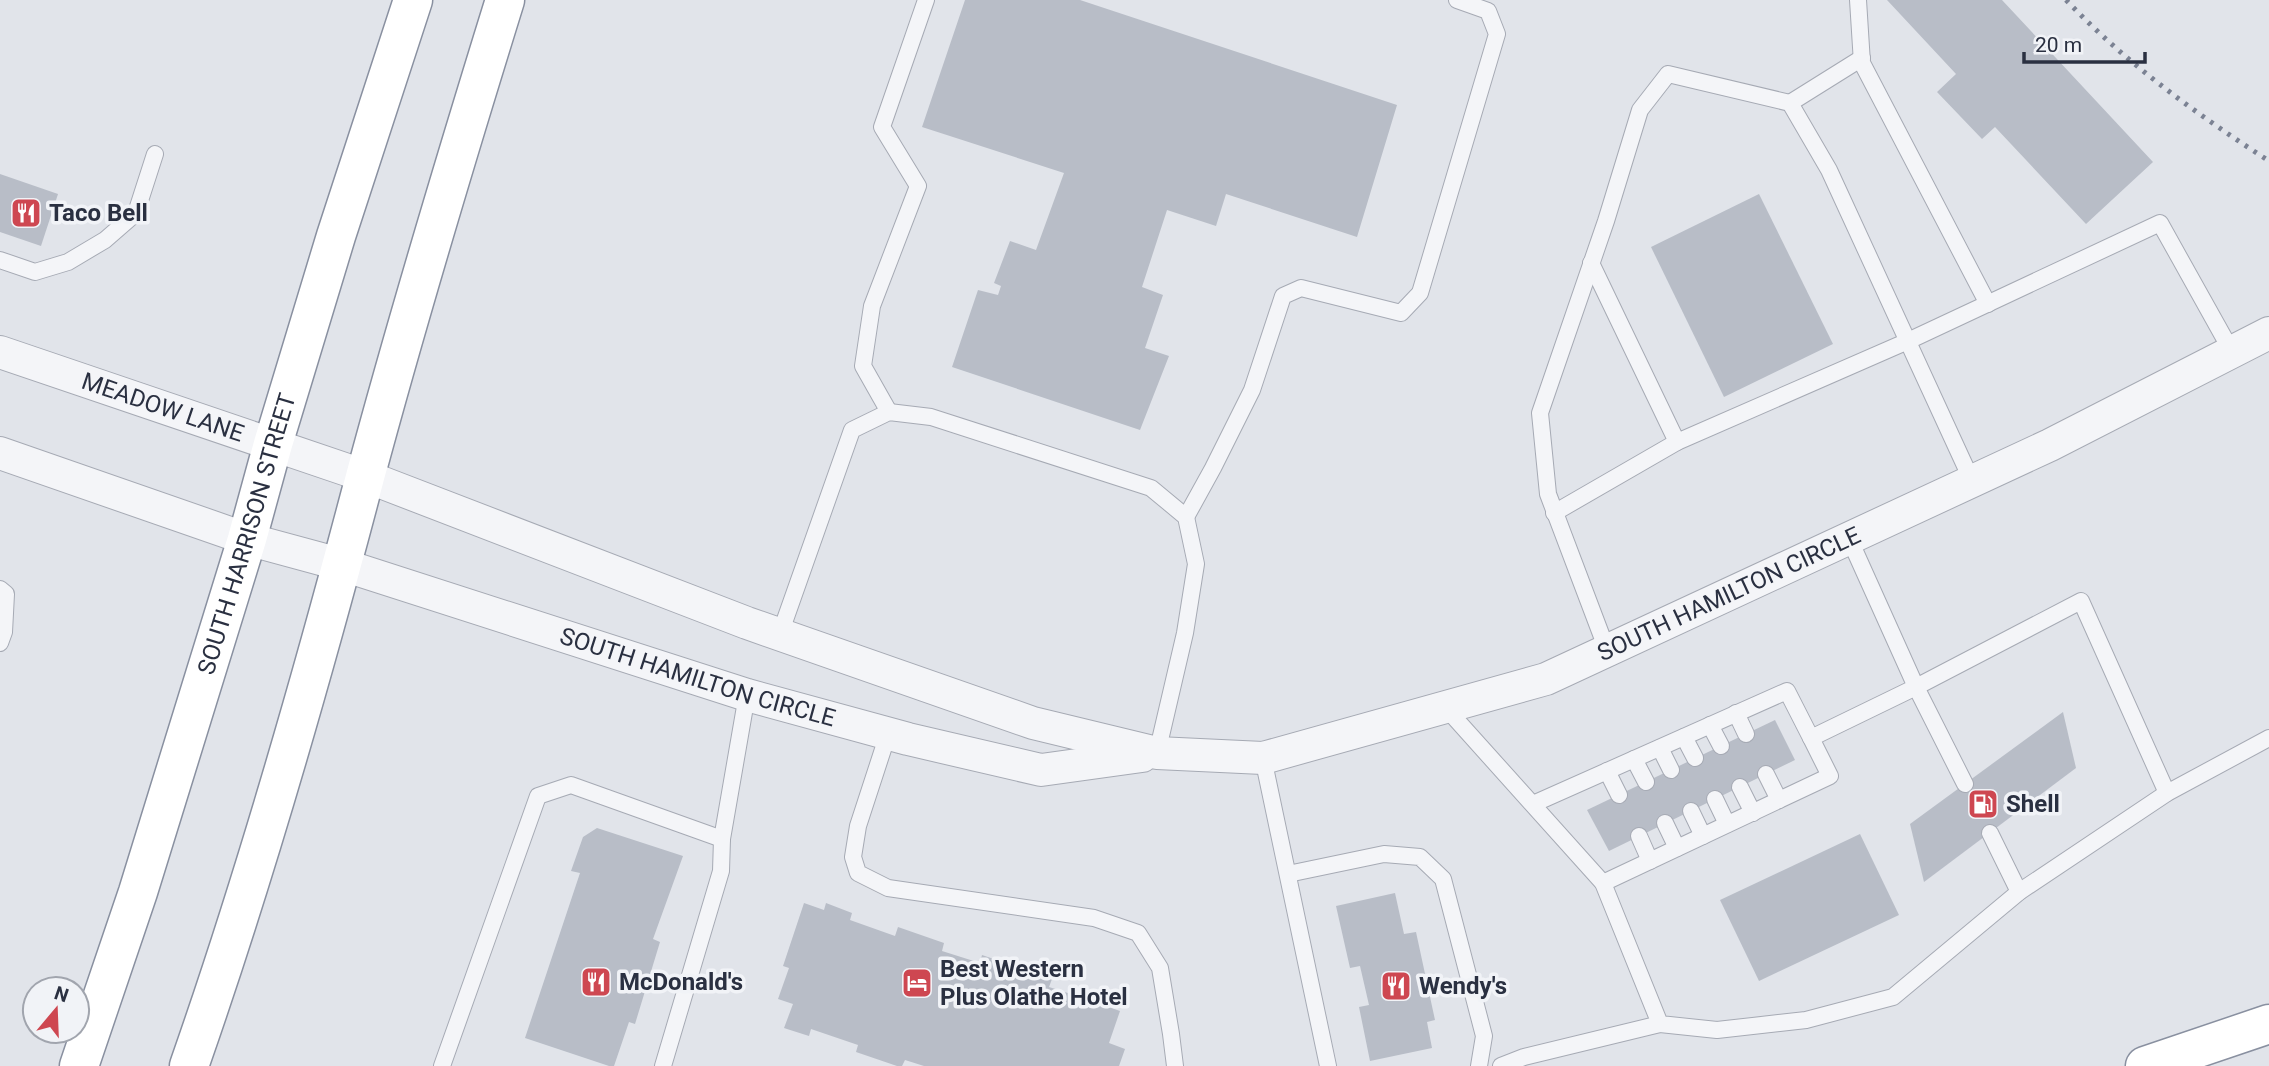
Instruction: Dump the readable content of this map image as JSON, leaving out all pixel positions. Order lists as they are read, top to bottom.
{
  "streets": {
    "highway": ["SOUTH HARRISON STREET"],
    "street": ["MEADOW LANE", "SOUTH HAMILTON CIRCLE"]
  },
  "crossings": [
    ["MEADOW LANE", "SOUTH HARRISON STREET"],
    ["MEADOW LANE", "SOUTH HAMILTON CIRCLE"],
    ["SOUTH HARRISON STREET", "SOUTH HAMILTON CIRCLE"]
  ],
  "places": {
    "restaurant": ["Taco Bell", "McDonald's", "Wendy's"],
    "fuel station": ["Shell"],
    "hotel": ["Best Western Plus Olathe Hotel"]
  },
  "scale_bar": "20 m",
  "north": "top"
}
